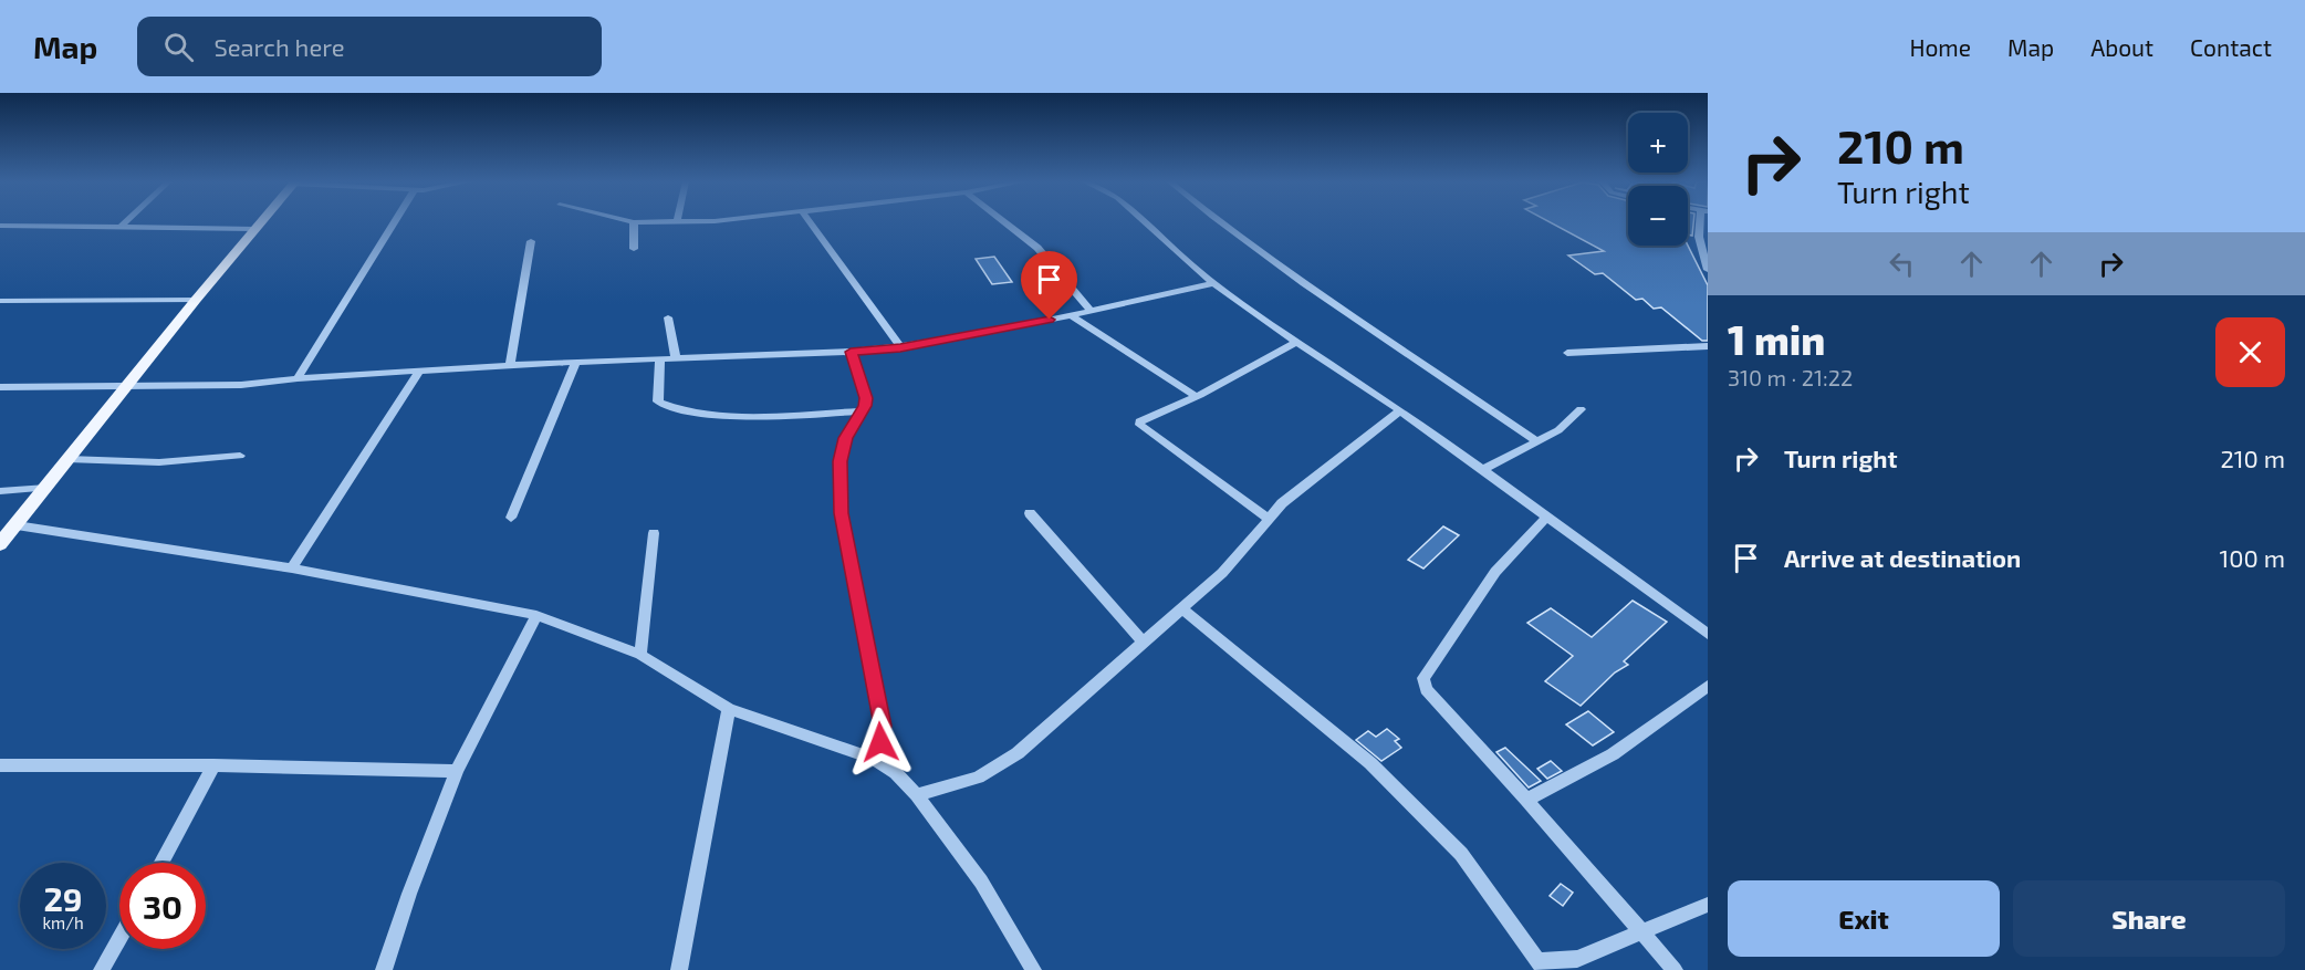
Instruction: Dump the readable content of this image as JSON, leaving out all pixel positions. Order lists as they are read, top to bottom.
{
  "page": {
    "header": "Map",
    "search": "Search here",
    "nav": [
      "Home",
      "Map",
      "About",
      "Contact"
    ],
    "turn": ["210 m", "Turn right"],
    "map_buttons": ["+", "−"],
    "heading": ["1 min", "310 m · 21:22"],
    "list": [
      {
        "name": "Turn right",
        "value": "210 m"
      },
      {
        "name": "Arrive at destination",
        "value": "100 m"
      }
    ],
    "speed": "29 km/h",
    "limit": "30",
    "buttons": ["Exit", "Share"]
  }
}
